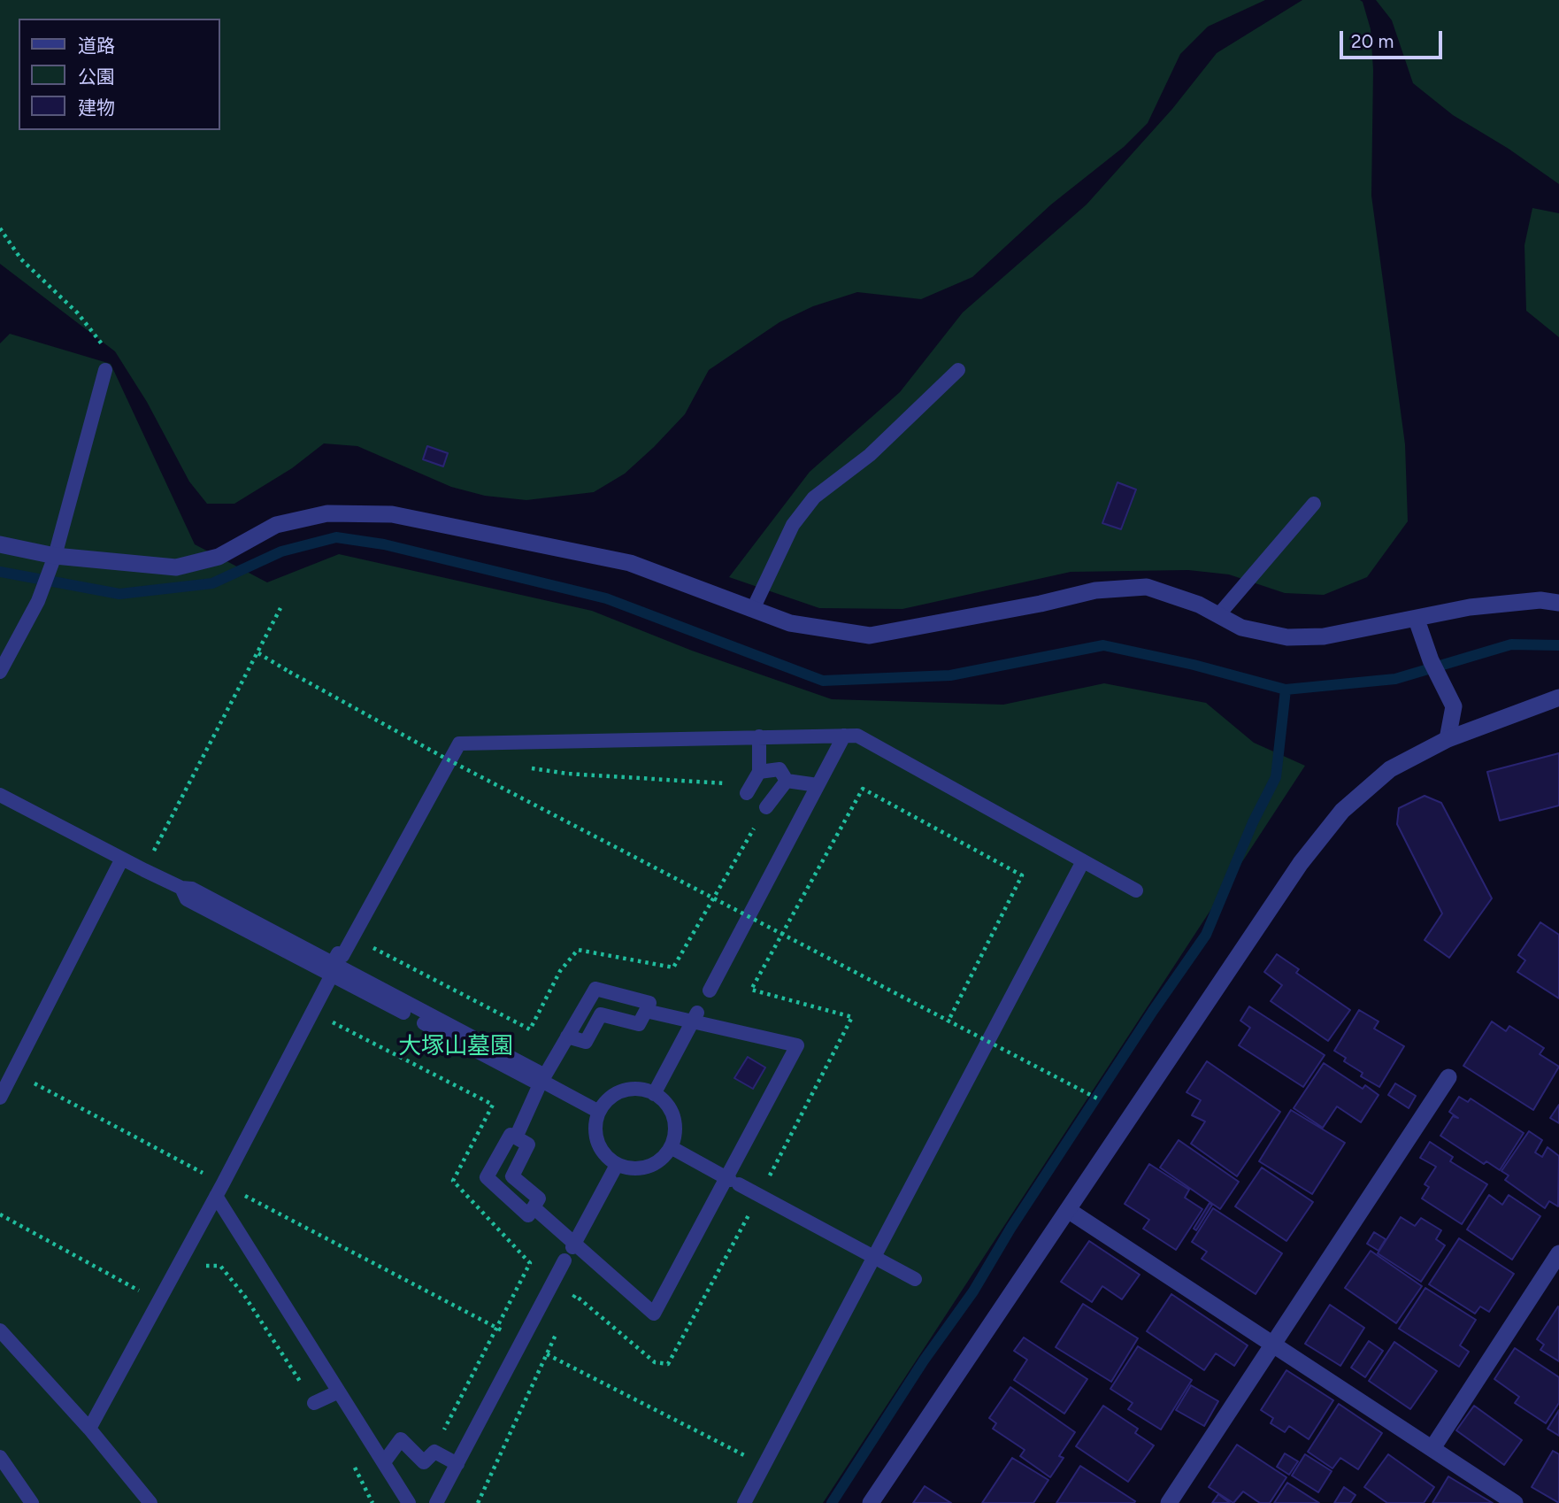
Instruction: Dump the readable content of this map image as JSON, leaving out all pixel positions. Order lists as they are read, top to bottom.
{
  "parks": ["大塚山墓園"],
  "legend": ["道路", "公園", "建物"],
  "scale_bar": "20 m"
}
